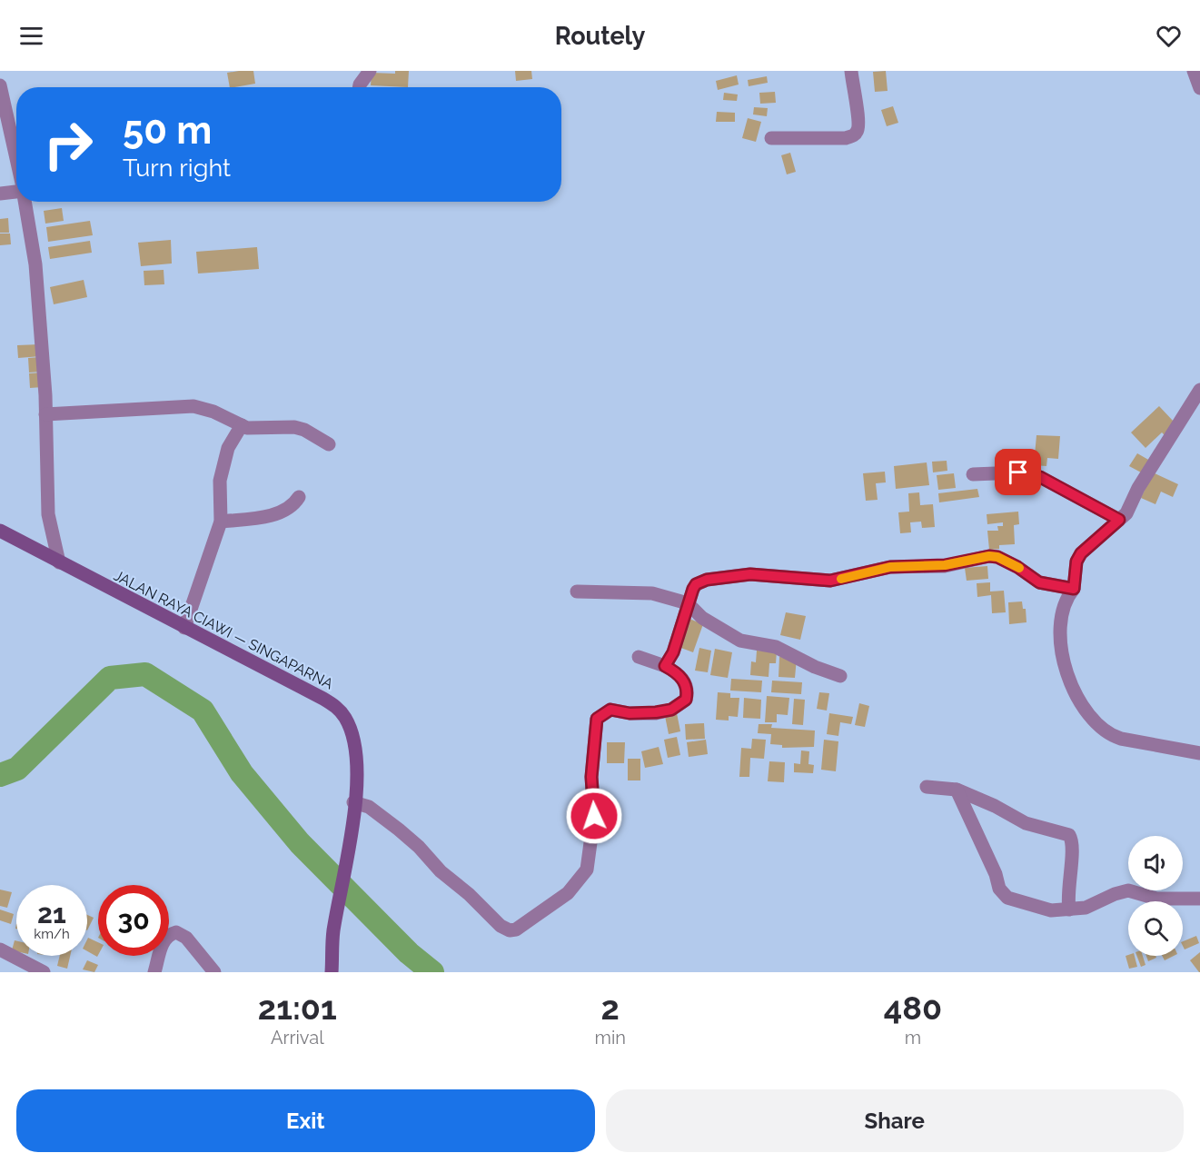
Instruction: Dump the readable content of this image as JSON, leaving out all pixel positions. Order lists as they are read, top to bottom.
{
  "streets": {
    "main road": ["JALAN RAYA CIAWI — SINGAPARNA"]
  },
  "page": {
    "header": "Routely",
    "turn": ["50 m", "Turn right"],
    "speed": "21 km/h",
    "limit": "30",
    "eta": [
      "21:01",
      "Arrival",
      "2",
      "min",
      "480",
      "m"
    ],
    "buttons": ["Exit", "Share"]
  }
}
